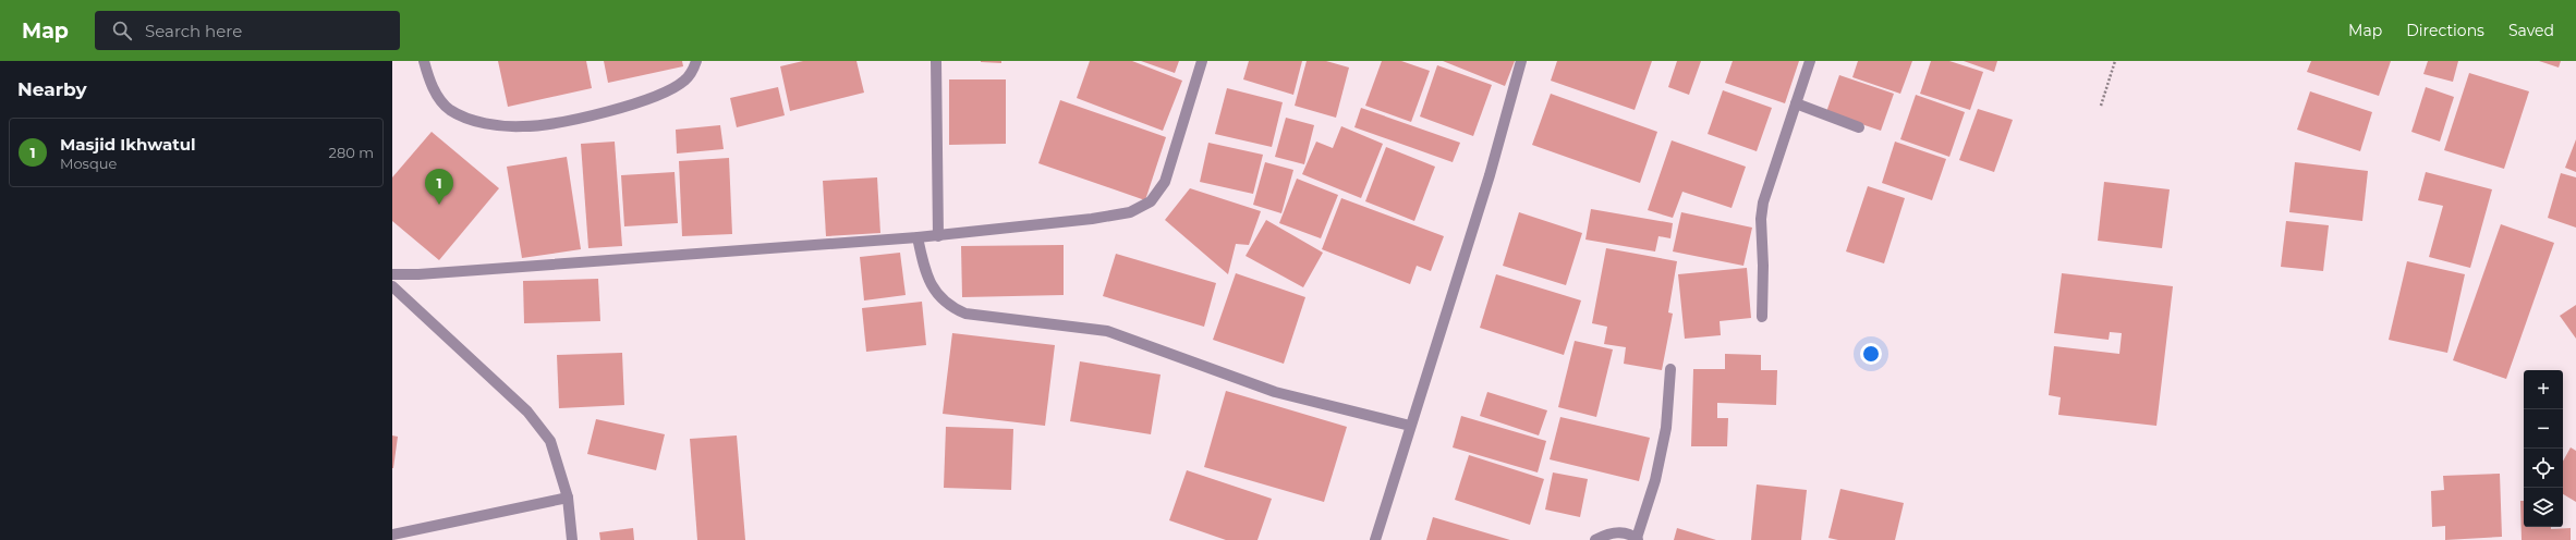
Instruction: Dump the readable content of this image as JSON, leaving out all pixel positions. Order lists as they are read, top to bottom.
{
  "page": {
    "header": "Map",
    "search": "Search here",
    "nav": ["Map", "Directions", "Saved"],
    "heading": "Nearby",
    "list": [
      {
        "mark": "1",
        "name": "Masjid Ikhwatul",
        "note": "Mosque",
        "value": "280 m"
      }
    ],
    "pins": "1",
    "map_buttons": ["+", "−"]
  }
}
